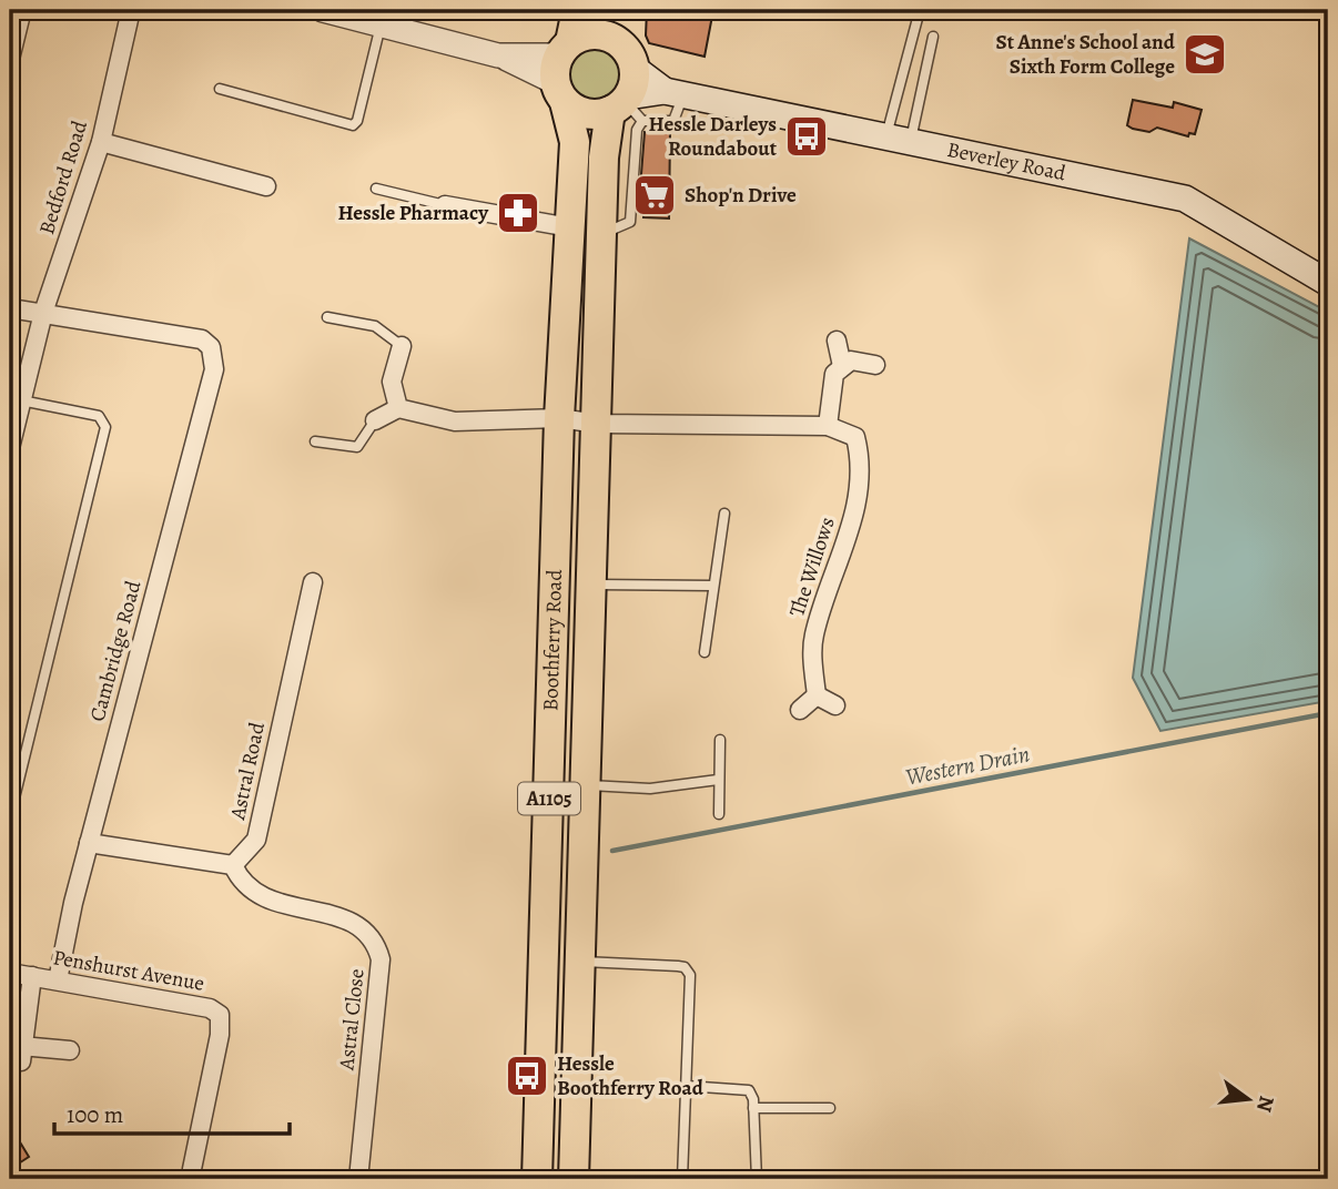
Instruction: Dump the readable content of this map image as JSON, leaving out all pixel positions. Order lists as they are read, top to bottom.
{
  "streets": {
    "main road": ["Beverley Road", "Boothferry Road", "A1105"],
    "street": [
      "Bedford Road",
      "The Willows",
      "Cambridge Road",
      "Astral Road",
      "Penshurst Avenue",
      "Astral Close"
    ]
  },
  "crossings": [
    ["Beverley Road", "Boothferry Road"],
    ["Bedford Road", "Cambridge Road"],
    ["Cambridge Road", "Penshurst Avenue"],
    ["Astral Road", "Astral Close"]
  ],
  "water": ["Western Drain"],
  "places": {
    "school or university": ["St Anne's School and Sixth Form College"],
    "bus stop": ["Hessle Darleys Roundabout", "Hessle Boothferry Road"],
    "supermarket": ["Shop'n Drive"],
    "pharmacy": ["Hessle Pharmacy"]
  },
  "scale_bar": "100 m",
  "north": "right"
}
